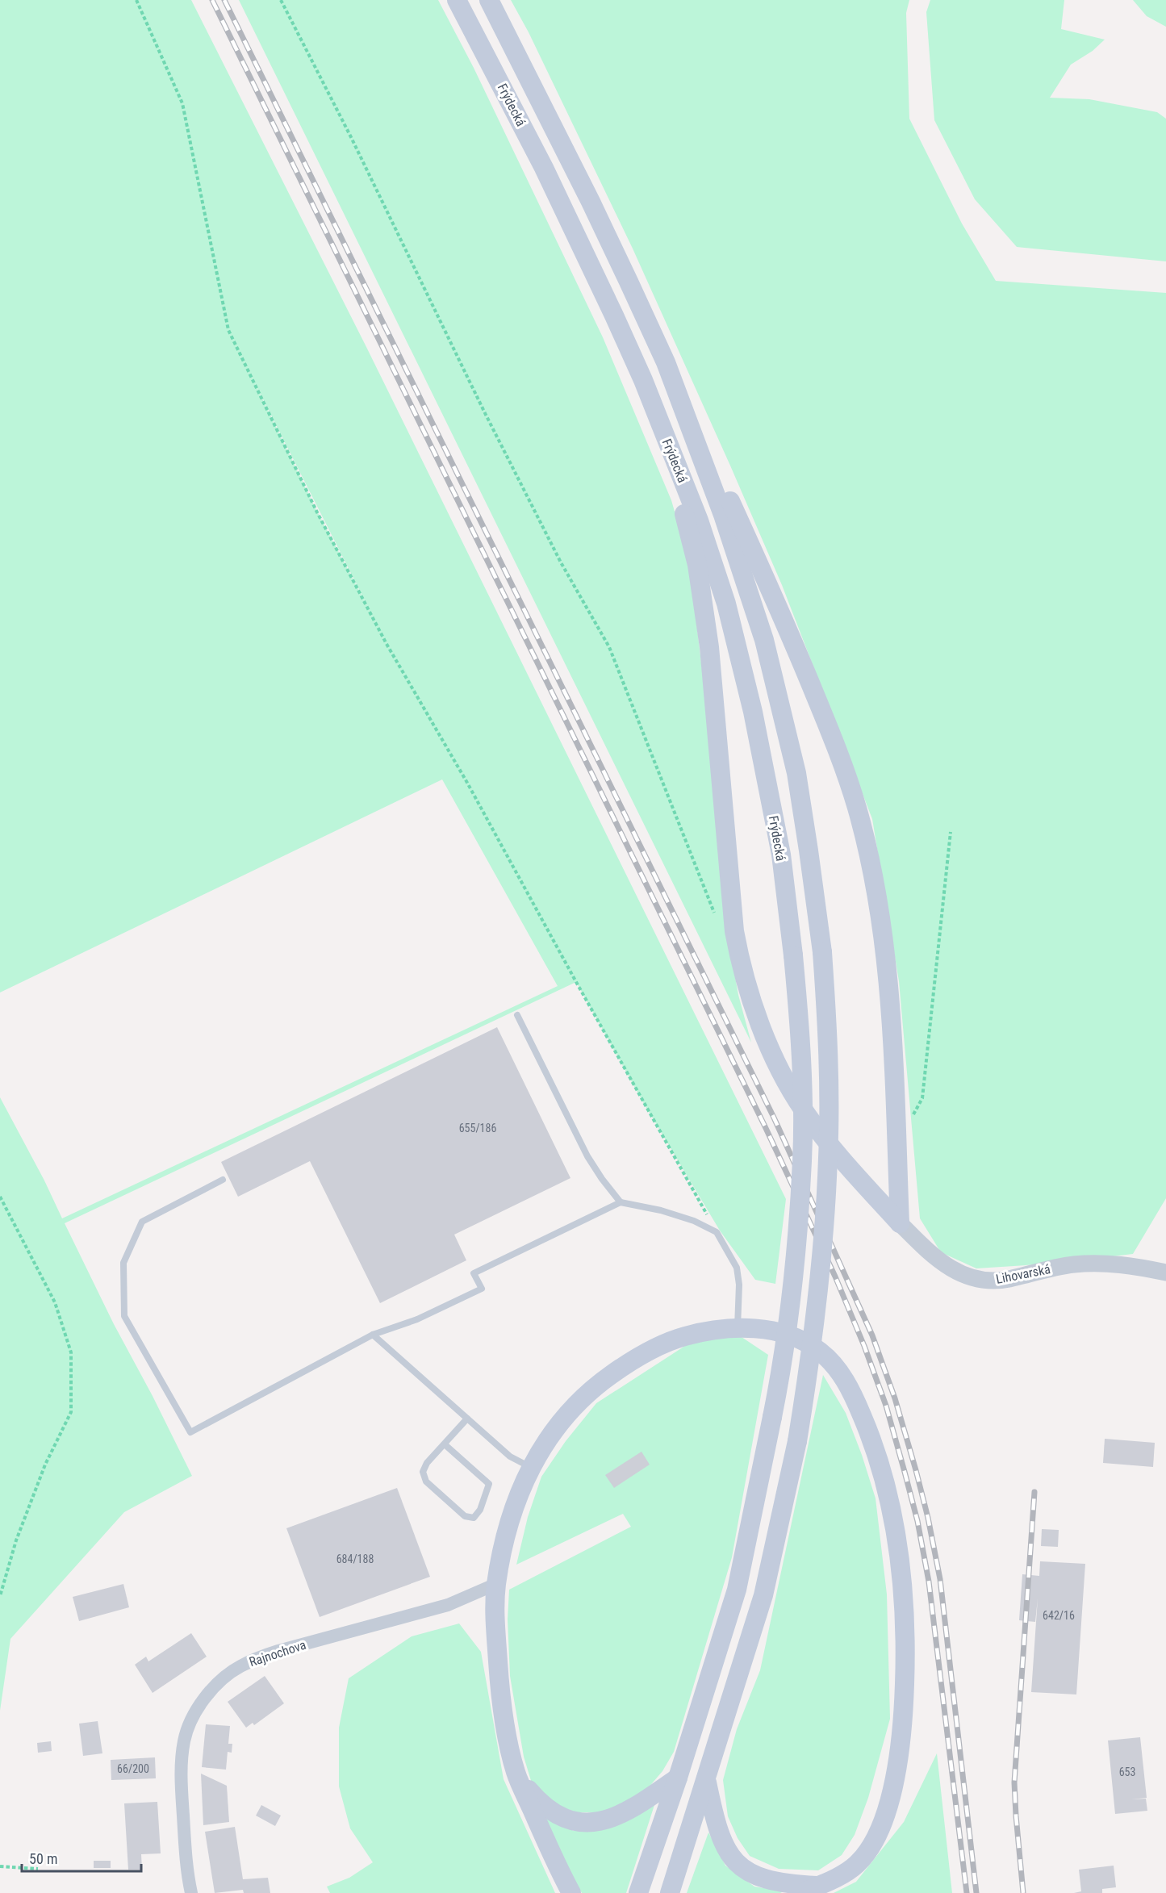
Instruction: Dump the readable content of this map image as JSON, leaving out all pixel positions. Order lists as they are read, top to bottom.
{
  "streets": {
    "main road": ["Frýdecká"],
    "street": ["Lihovarská", "Rajnochova"]
  },
  "house_numbers": [
    "655/186",
    "684/188",
    "642/16",
    "66/200",
    "653"
  ],
  "scale_bar": "50 m"
}
